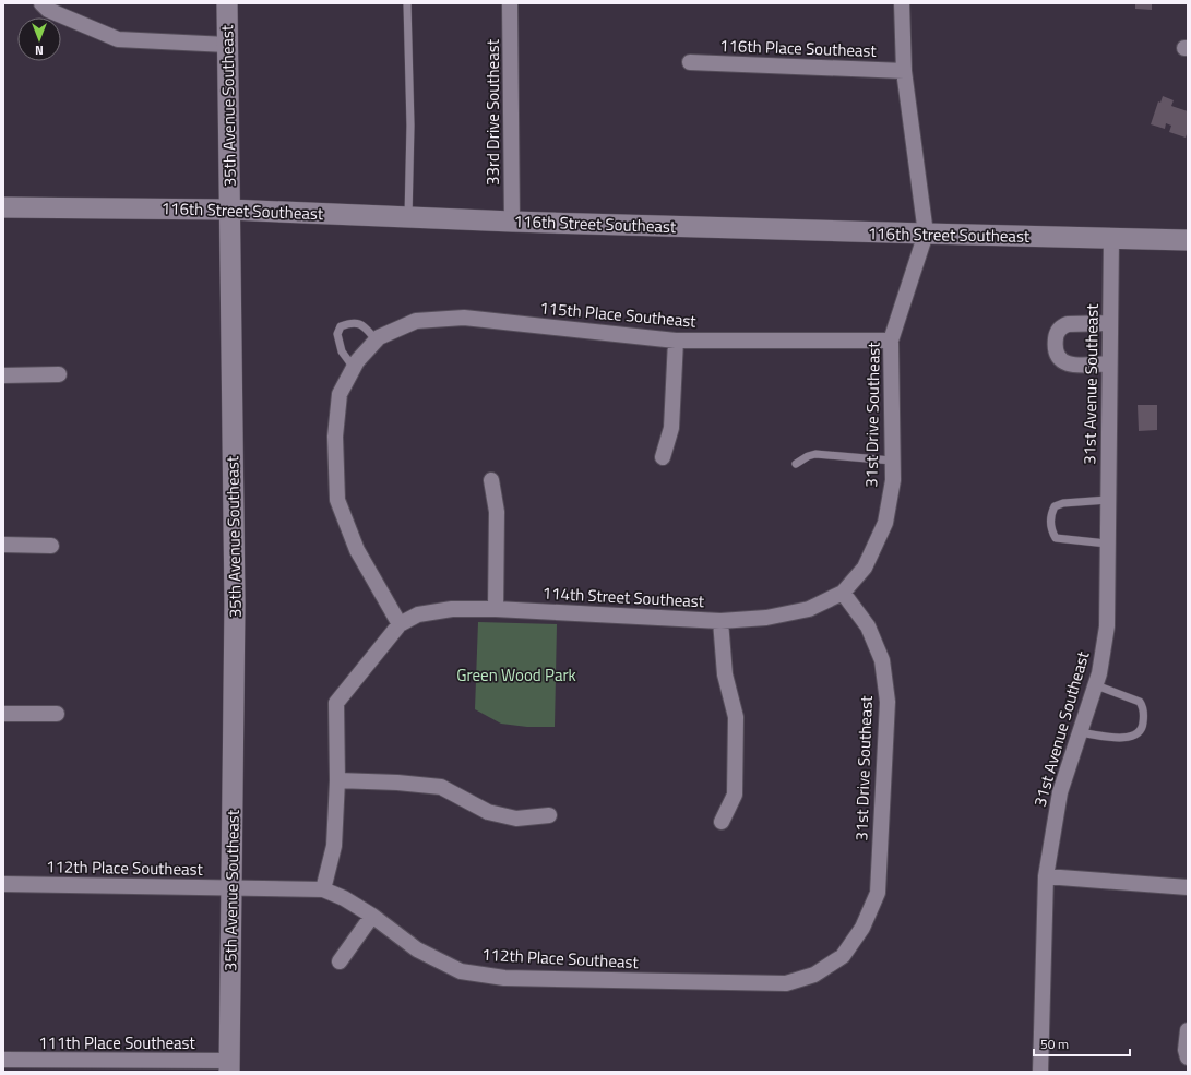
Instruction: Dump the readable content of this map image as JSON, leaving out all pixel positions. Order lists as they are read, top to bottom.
{
  "streets": {
    "street": [
      "116th Place Southeast",
      "35th Avenue Southeast",
      "33rd Drive Southeast",
      "116th Street Southeast",
      "115th Place Southeast",
      "31st Avenue Southeast",
      "31st Drive Southeast",
      "114th Street Southeast",
      "112th Place Southeast",
      "111th Place Southeast"
    ]
  },
  "crossings": [
    ["116th Place Southeast", "31st Drive Southeast"],
    ["35th Avenue Southeast", "116th Street Southeast"],
    ["35th Avenue Southeast", "112th Place Southeast"],
    ["35th Avenue Southeast", "111th Place Southeast"],
    ["33rd Drive Southeast", "116th Street Southeast"],
    ["116th Street Southeast", "31st Avenue Southeast"],
    ["116th Street Southeast", "31st Drive Southeast"],
    ["115th Place Southeast", "31st Drive Southeast"],
    ["115th Place Southeast", "114th Street Southeast"],
    ["31st Drive Southeast", "114th Street Southeast"],
    ["31st Drive Southeast", "112th Place Southeast"]
  ],
  "parks": ["Green Wood Park"],
  "scale_bar": "50 m",
  "north": "bottom"
}
